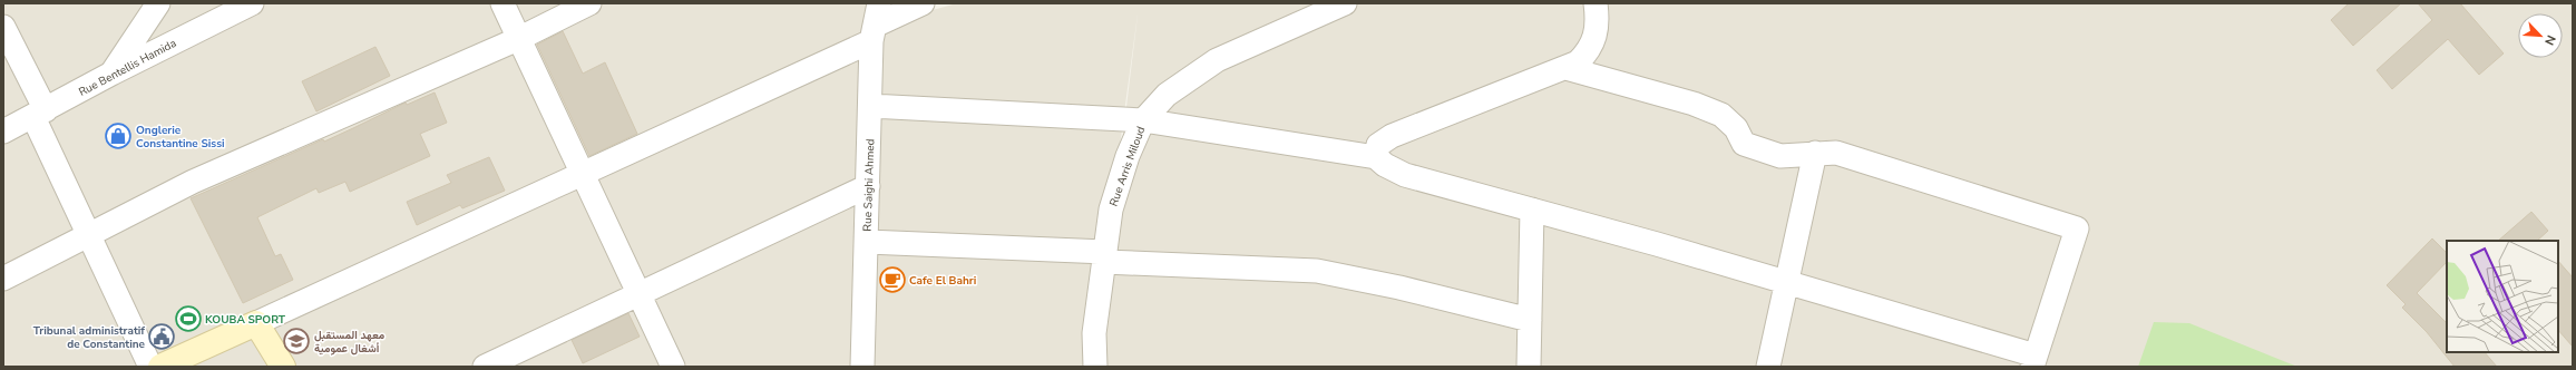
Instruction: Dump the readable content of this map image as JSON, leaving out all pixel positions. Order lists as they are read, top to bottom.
{
  "streets": {
    "street": ["Rue Bentellis Hamida", "Rue Arris Miloud", "Rue Saighi Ahmed"]
  },
  "places": {
    "shop": ["Onglerie Constantine Sissi"],
    "cafe": ["Cafe El Bahri"],
    "sports": ["KOUBA SPORT"],
    "public building": ["Tribunal administratif de Constantine"],
    "school or university": ["معهد المستقبل أشغال عمومية"]
  },
  "north": "bottom right"
}
